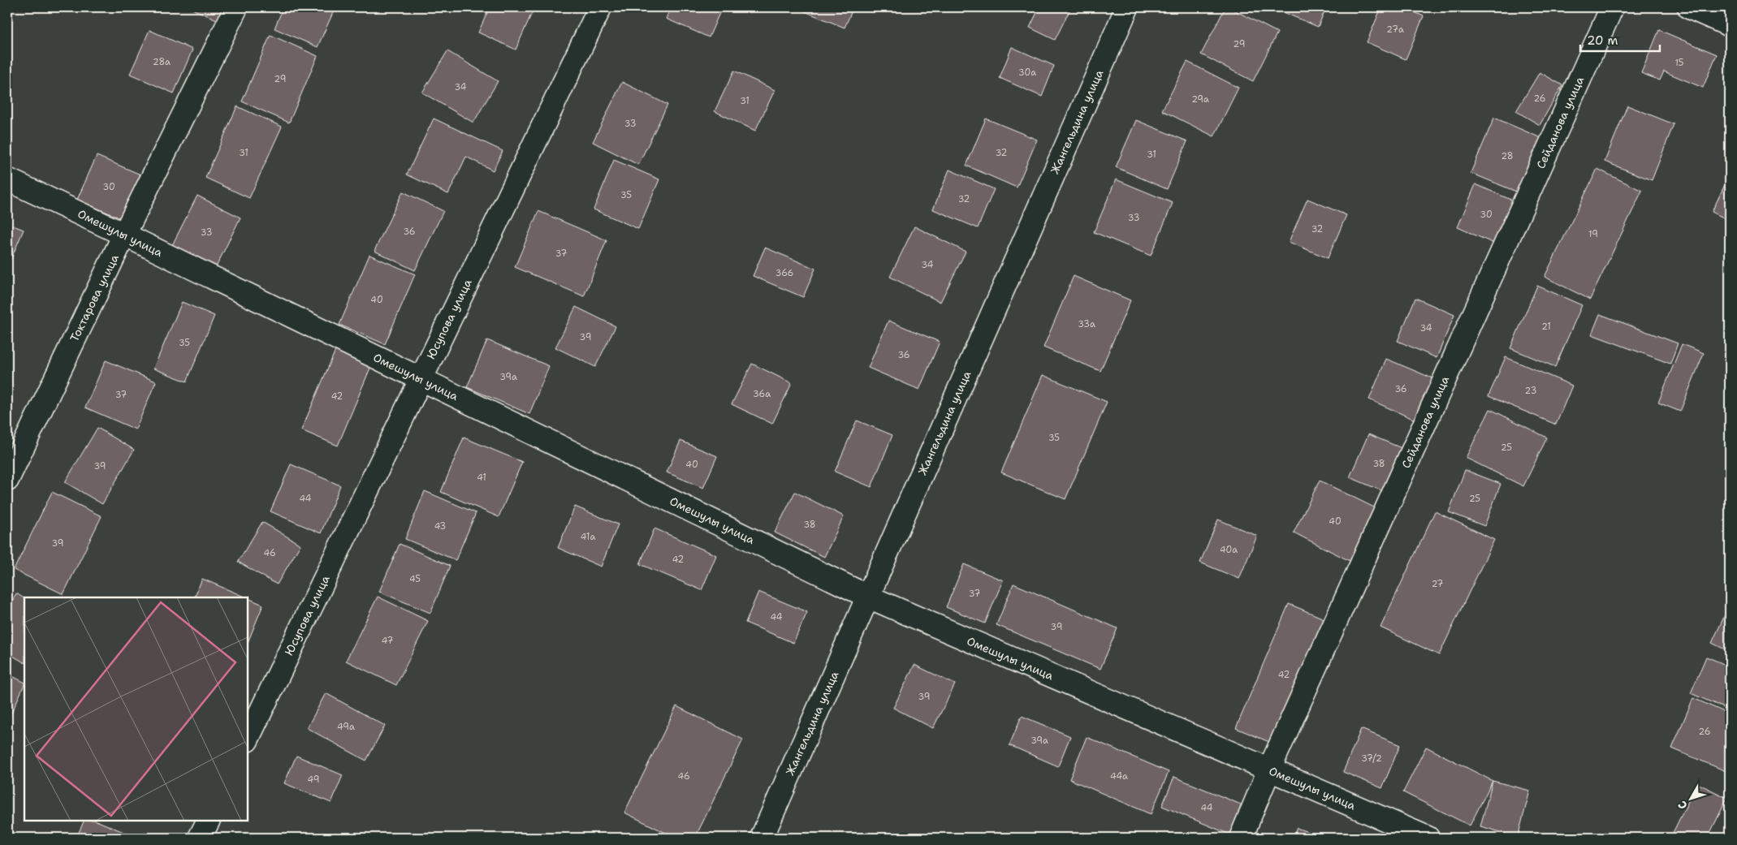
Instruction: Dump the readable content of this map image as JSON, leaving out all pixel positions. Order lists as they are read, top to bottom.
{
  "streets": {
    "street": [
      "Жангельдина улица",
      "Сейданова улица",
      "Омешулы улица",
      "Токтарова улица",
      "Юсупова улица"
    ]
  },
  "crossings": [
    ["Жангельдина улица", "Омешулы улица"],
    ["Сейданова улица", "Омешулы улица"],
    ["Омешулы улица", "Токтарова улица"],
    ["Омешулы улица", "Юсупова улица"]
  ],
  "house_numbers": [
    "27а",
    "29",
    "28а",
    "15",
    "30а",
    "29",
    "34",
    "26",
    "29а",
    "31",
    "33",
    "31",
    "32",
    "31",
    "28",
    "30",
    "35",
    "32",
    "30",
    "33",
    "32",
    "36",
    "33",
    "19",
    "37",
    "34",
    "366",
    "40",
    "33а",
    "21",
    "34",
    "39",
    "35",
    "36",
    "39а",
    "36",
    "23",
    "36а",
    "37",
    "42",
    "35",
    "25",
    "38",
    "40",
    "39",
    "41",
    "44",
    "25",
    "40",
    "38",
    "43",
    "41а",
    "39",
    "40а",
    "46",
    "42",
    "45",
    "27",
    "37",
    "44",
    "39",
    "47",
    "42",
    "39",
    "49а",
    "26",
    "39а",
    "37/2",
    "46",
    "44а",
    "49",
    "44"
  ],
  "scale_bar": "20 m",
  "north": "bottom left"
}
